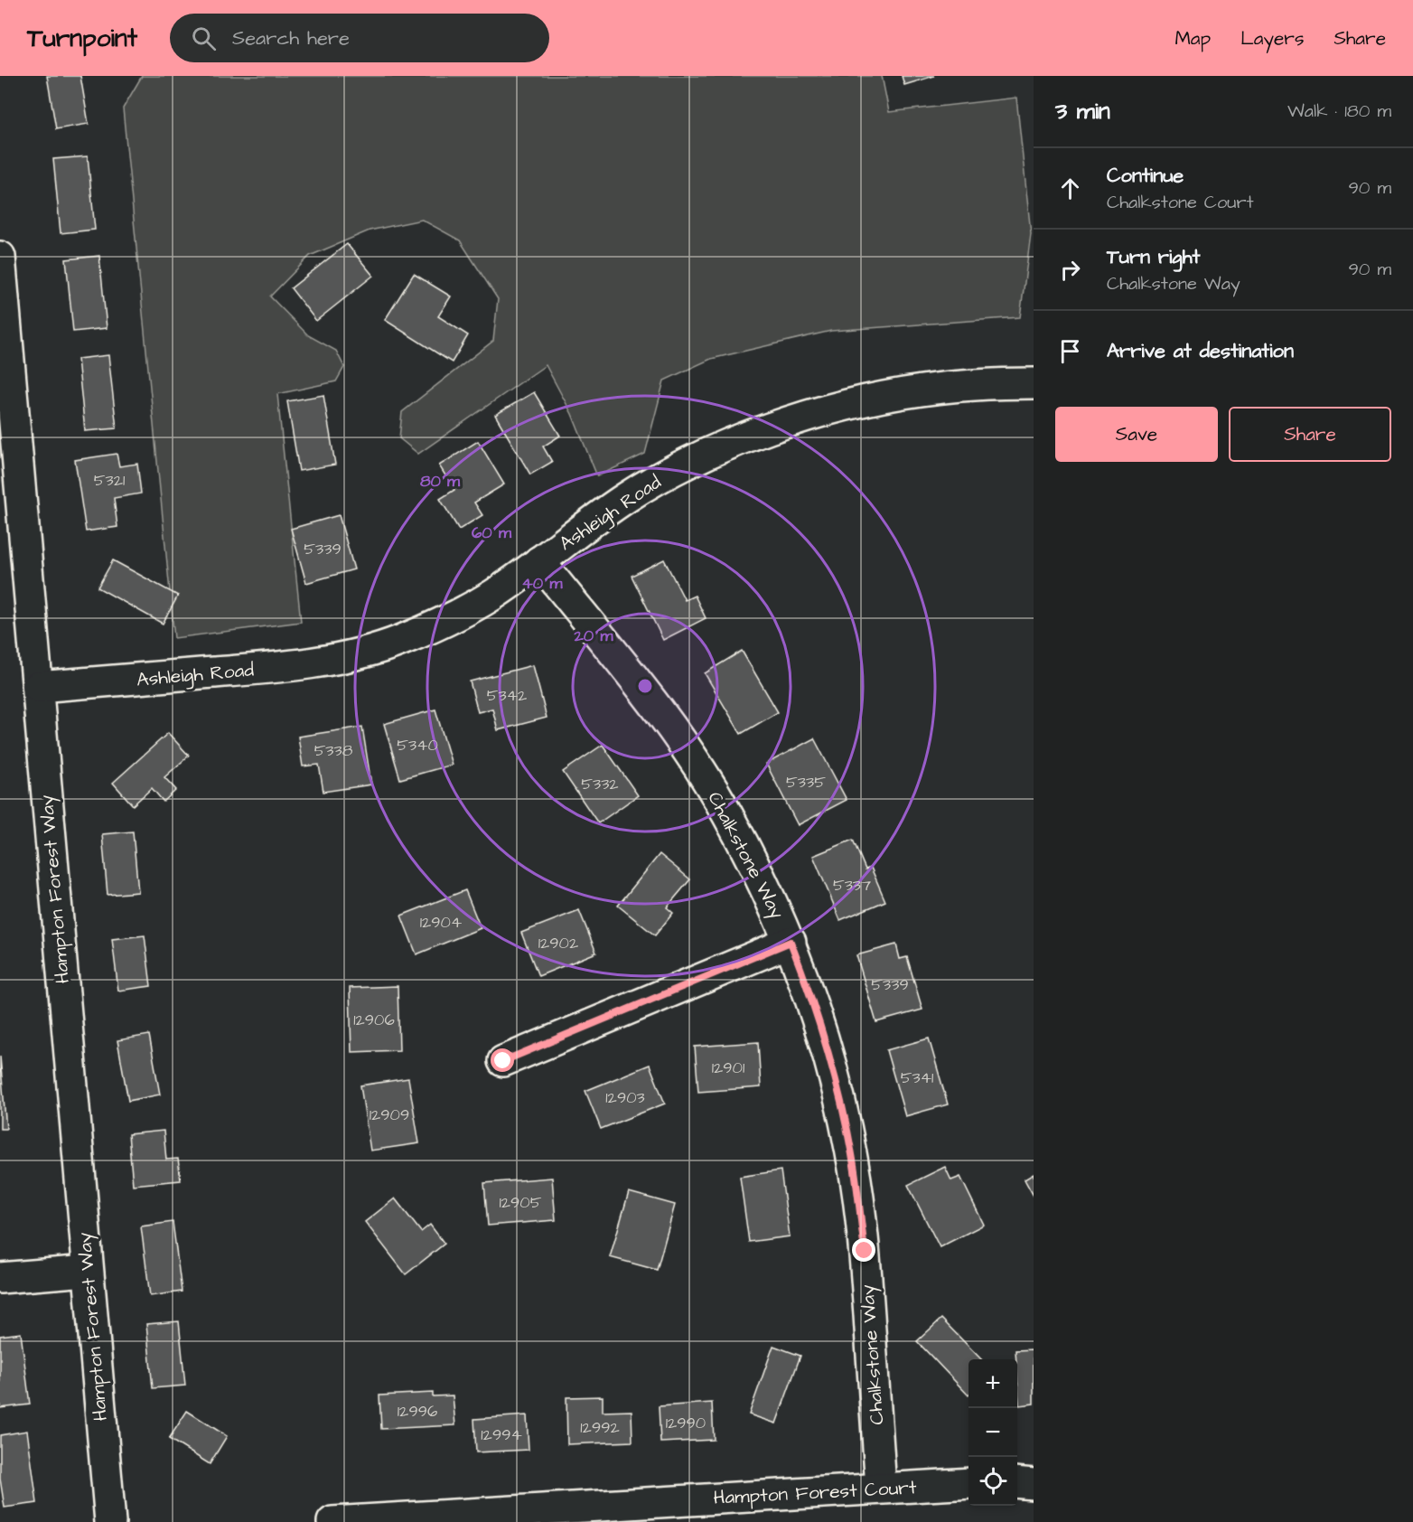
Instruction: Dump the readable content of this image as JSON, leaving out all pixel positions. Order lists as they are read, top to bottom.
{
  "streets": {
    "street": [
      "Ashleigh Road",
      "Chalkstone Way",
      "Hampton Forest Way",
      "Hampton Forest Court"
    ]
  },
  "crossings": [
    ["Ashleigh Road", "Chalkstone Way"],
    ["Ashleigh Road", "Hampton Forest Way"],
    ["Chalkstone Way", "Hampton Forest Court"]
  ],
  "house_numbers": [
    "5321",
    "5339",
    "5342",
    "5340",
    "5338",
    "5335",
    "5332",
    "5337",
    "12904",
    "12902",
    "5339",
    "12906",
    "12901",
    "5341",
    "12903",
    "12909",
    "12905",
    "12996",
    "12990",
    "12992",
    "12994"
  ],
  "page": {
    "header": "Turnpoint",
    "search": "Search here",
    "nav": ["Map", "Layers", "Share"],
    "heading": ["3 min", "Walk · 180 m"],
    "list": [
      ["Continue", "Chalkstone Court", "90 m"],
      ["Turn right", "Chalkstone Way", "90 m"],
      "Arrive at destination"
    ],
    "buttons": ["Save", "Share"],
    "map_buttons": ["+", "−"]
  },
  "rings": [
    "80 m",
    "60 m",
    "40 m",
    "20 m"
  ]
}
